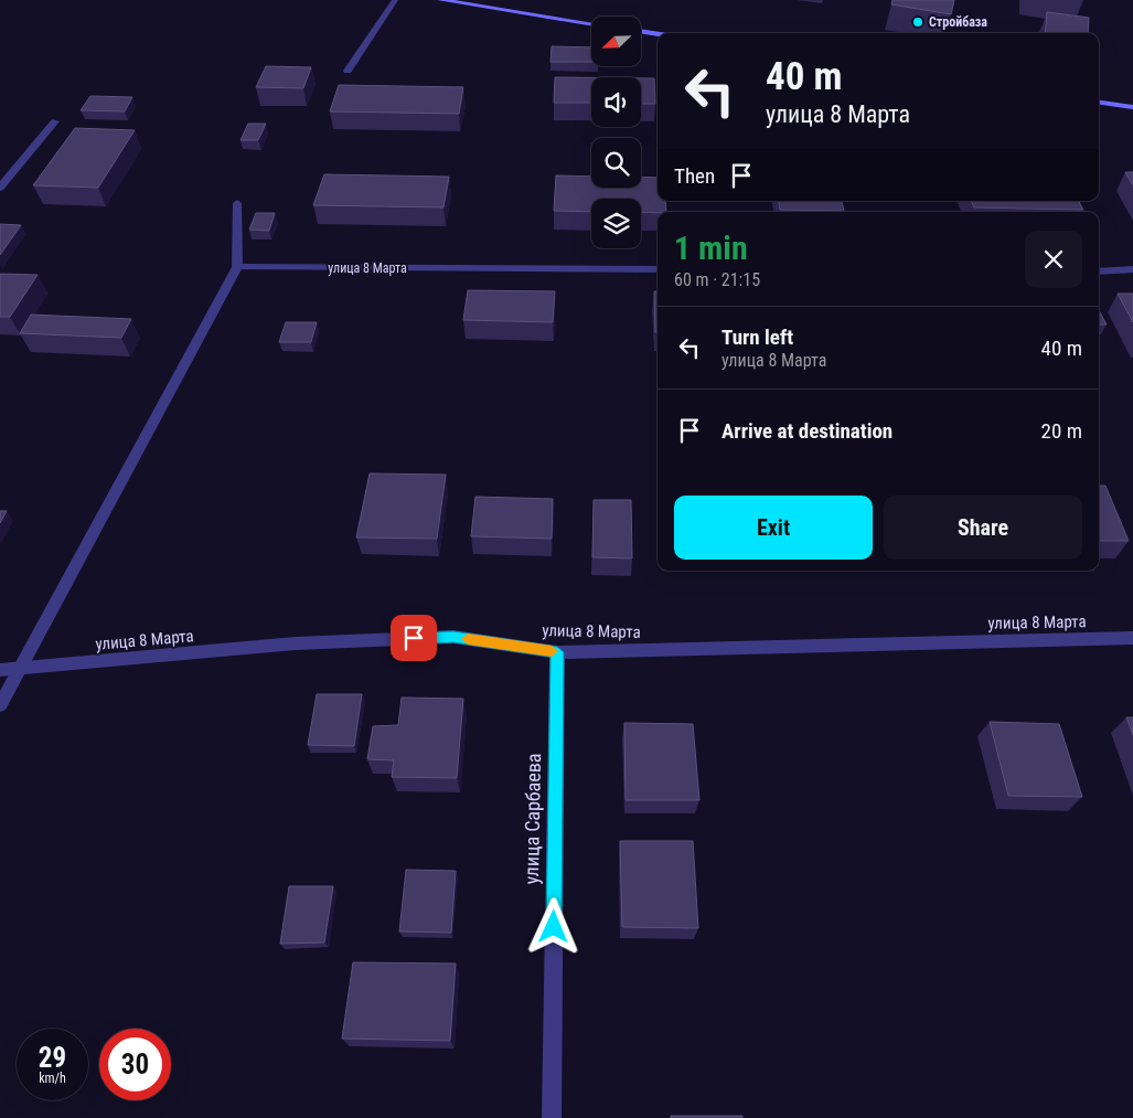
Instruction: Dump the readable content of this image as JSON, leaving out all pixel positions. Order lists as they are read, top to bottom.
{
  "streets": {
    "street": ["улица 8 Марта", "улица Сарбаева"]
  },
  "crossings": [
    ["улица 8 Марта", "улица Сарбаева"]
  ],
  "places": ["Стройбаза"],
  "north": "bottom left",
  "page": {
    "turn": ["40 m", "улица 8 Марта"],
    "then": "Then",
    "heading": ["1 min", "60 m · 21:15"],
    "list": [
      {
        "name": "Turn left",
        "note": "улица 8 Марта",
        "value": "40 m"
      },
      {
        "name": "Arrive at destination",
        "value": "20 m"
      }
    ],
    "buttons": ["Exit", "Share"],
    "speed": "29 km/h",
    "limit": "30"
  }
}
